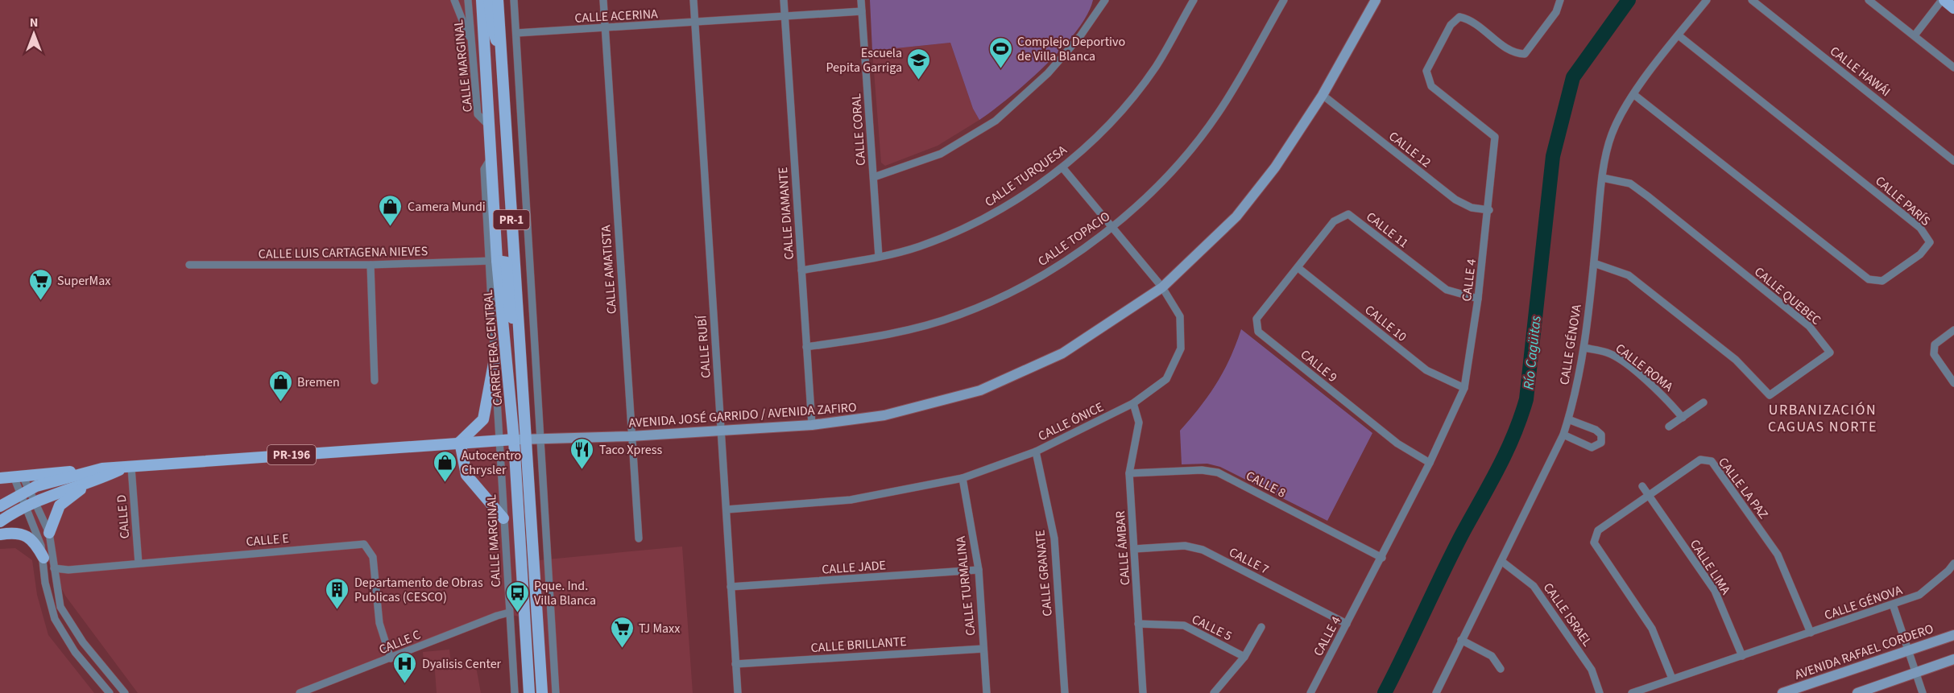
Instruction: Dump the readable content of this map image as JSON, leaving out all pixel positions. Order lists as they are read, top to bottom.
{
  "streets": {
    "main road": ["PR-1", "CARRETERA CENTRAL", "PR-196"],
    "street": [
      "CALLE ACERINA",
      "CALLE MARGINAL",
      "CALLE HAWÁI",
      "CALLE CORAL",
      "CALLE 12",
      "CALLE TURQUESA",
      "CALLE PARÍS",
      "CALLE DIAMANTE",
      "CALLE 11",
      "CALLE TOPACIO",
      "CALLE LUIS CARTAGENA NIEVES",
      "CALLE AMATISTA",
      "CALLE 4",
      "CALLE QUEBEC",
      "CALLE 10",
      "CALLE GÉNOVA",
      "CALLE RUBÍ",
      "CALLE 9",
      "CALLE ROMA",
      "AVENIDA JOSÉ GARRIDO / AVENIDA ZAFIRO",
      "CALLE ÓNICE",
      "CALLE 8",
      "CALLE LA PAZ",
      "CALLE D",
      "CALLE E",
      "CALLE ÁMBAR",
      "CALLE 7",
      "CALLE JADE",
      "CALLE LIMA",
      "CALLE GRANATE",
      "CALLE TURMALINA",
      "CALLE ISRAEL",
      "CALLE 5",
      "CALLE C",
      "CALLE BRILLANTE",
      "AVENIDA RAFAEL CORDERO"
    ]
  },
  "crossings": [
    ["CALLE ACERINA", "CALLE CORAL"],
    ["CALLE ACERINA", "CALLE DIAMANTE"],
    ["CALLE ACERINA", "CALLE AMATISTA"],
    ["CALLE ACERINA", "CALLE RUBÍ"],
    ["CALLE MARGINAL", "CALLE LUIS CARTAGENA NIEVES"],
    ["CALLE MARGINAL", "CARRETERA CENTRAL"],
    ["CALLE MARGINAL", "PR-196"],
    ["CALLE MARGINAL", "CALLE C"],
    ["CALLE CORAL", "CALLE TURQUESA"],
    ["CALLE 12", "CALLE 4"],
    ["CALLE 12", "AVENIDA JOSÉ GARRIDO / AVENIDA ZAFIRO"],
    ["CALLE TURQUESA", "CALLE DIAMANTE"],
    ["CALLE TURQUESA", "CALLE ÓNICE"],
    ["CALLE PARÍS", "CALLE GÉNOVA"],
    ["CALLE DIAMANTE", "CALLE TOPACIO"],
    ["CALLE DIAMANTE", "AVENIDA JOSÉ GARRIDO / AVENIDA ZAFIRO"],
    ["CALLE 11", "CALLE 4"],
    ["CALLE 11", "CALLE 10"],
    ["CALLE 11", "CALLE 9"],
    ["CALLE TOPACIO", "CALLE ÓNICE"],
    ["CALLE LUIS CARTAGENA NIEVES", "CARRETERA CENTRAL"],
    ["CALLE AMATISTA", "AVENIDA JOSÉ GARRIDO / AVENIDA ZAFIRO"],
    ["CALLE 4", "CALLE 10"],
    ["CALLE 4", "CALLE 9"],
    ["CALLE 4", "CALLE 8"],
    ["CALLE 4", "CALLE 7"],
    ["CALLE QUEBEC", "CALLE GÉNOVA"],
    ["CALLE 10", "CALLE 9"],
    ["CALLE GÉNOVA", "CALLE ROMA"],
    ["CALLE GÉNOVA", "CALLE LA PAZ"],
    ["CALLE GÉNOVA", "CALLE LIMA"],
    ["CALLE GÉNOVA", "CALLE ISRAEL"],
    ["CALLE RUBÍ", "AVENIDA JOSÉ GARRIDO / AVENIDA ZAFIRO"],
    ["CALLE RUBÍ", "CALLE ÓNICE"],
    ["CALLE RUBÍ", "CALLE JADE"],
    ["CALLE RUBÍ", "CALLE BRILLANTE"],
    ["CARRETERA CENTRAL", "AVENIDA JOSÉ GARRIDO / AVENIDA ZAFIRO"],
    ["CARRETERA CENTRAL", "PR-196"],
    ["AVENIDA JOSÉ GARRIDO / AVENIDA ZAFIRO", "CALLE ÓNICE"],
    ["AVENIDA JOSÉ GARRIDO / AVENIDA ZAFIRO", "PR-196"],
    ["CALLE ÓNICE", "CALLE ÁMBAR"],
    ["CALLE ÓNICE", "CALLE GRANATE"],
    ["CALLE ÓNICE", "CALLE TURMALINA"],
    ["PR-196", "CALLE D"],
    ["CALLE 8", "CALLE ÁMBAR"],
    ["CALLE LA PAZ", "CALLE LIMA"],
    ["CALLE D", "CALLE E"],
    ["CALLE E", "CALLE C"],
    ["CALLE ÁMBAR", "CALLE 7"],
    ["CALLE ÁMBAR", "CALLE 5"],
    ["CALLE JADE", "CALLE TURMALINA"],
    ["CALLE TURMALINA", "CALLE BRILLANTE"]
  ],
  "districts": ["URBANIZACIÓN CAGUAS NORTE"],
  "water": ["Río Cagüitas"],
  "places": {
    "sports": ["Complejo Deportivo de Villa Blanca"],
    "school or university": ["Escuela Pepita Garriga"],
    "shop": ["Camera Mundi", "Bremen", "Autocentro Chrysler"],
    "supermarket": ["SuperMax", "TJ Maxx"],
    "restaurant": ["Taco Xpress"],
    "building": ["Departamento de Obras Publicas (CESCO)"],
    "bus stop": ["Pque. Ind. Villa Blanca"],
    "hospital": ["Dyalisis Center"]
  },
  "north": "top"
}
